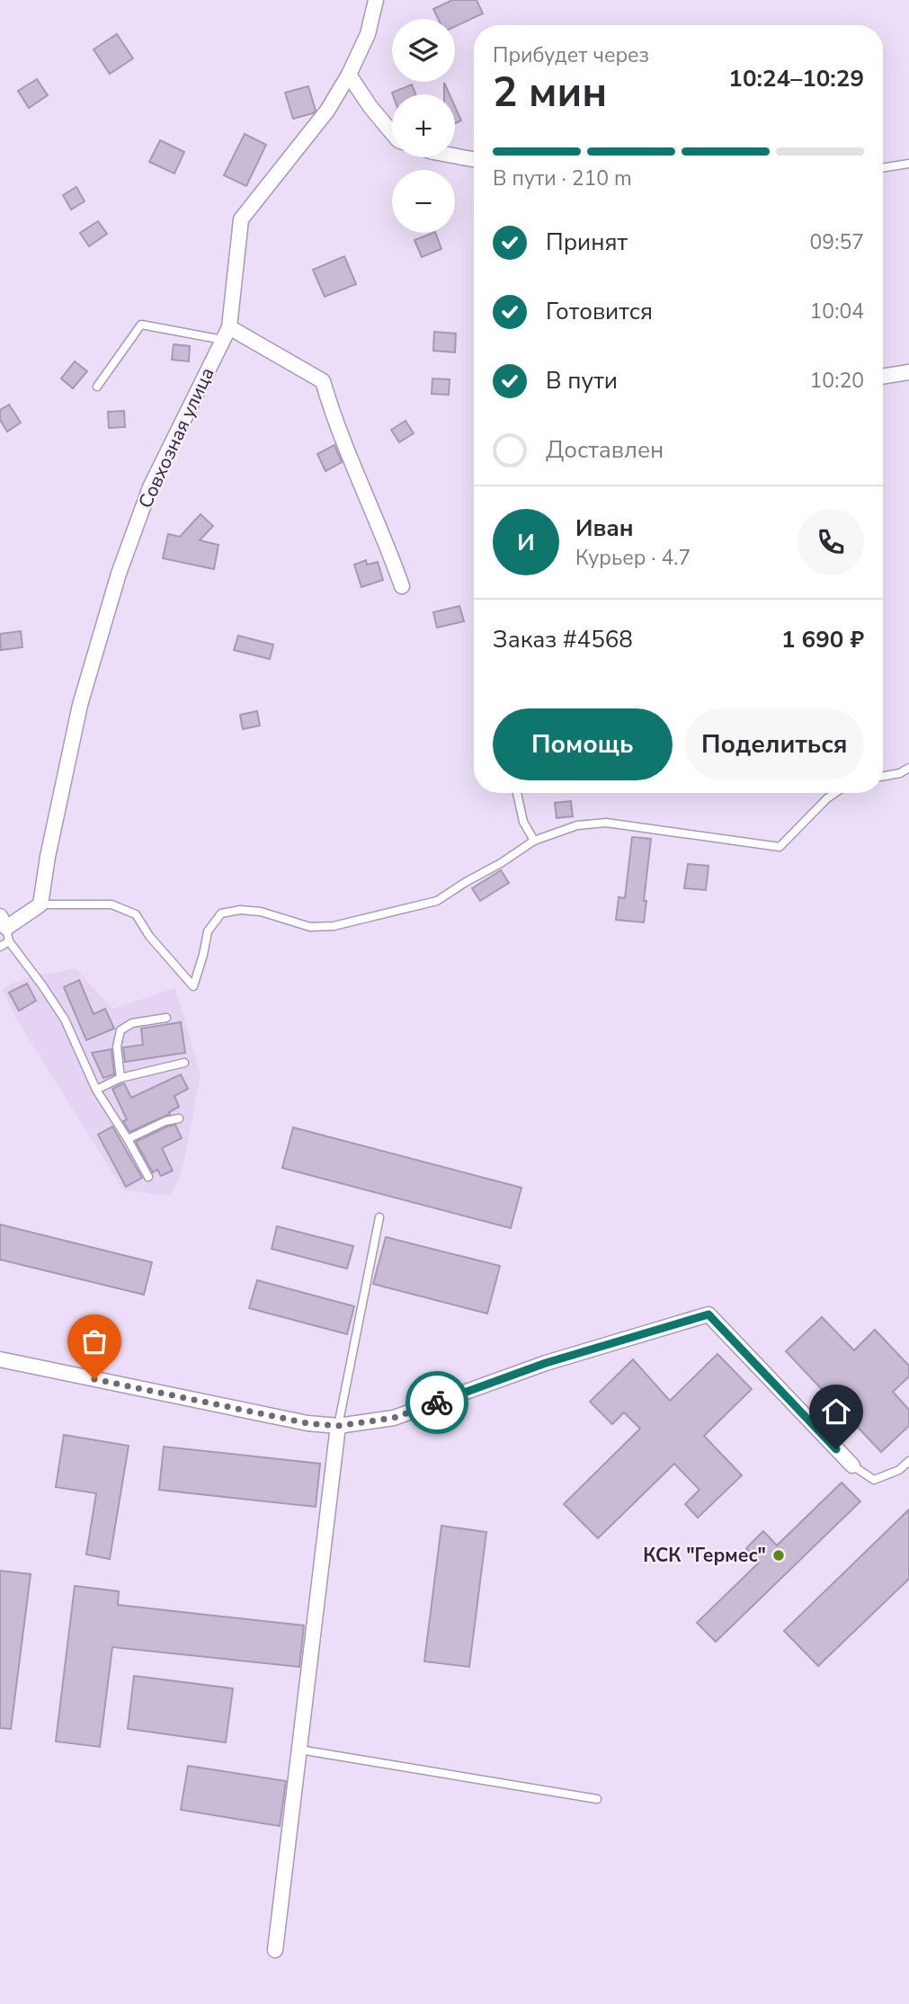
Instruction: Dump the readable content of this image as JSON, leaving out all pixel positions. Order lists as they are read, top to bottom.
{
  "streets": {
    "street": ["Совхозная улица"]
  },
  "places": ["КСК \"Гермес\""],
  "page": {
    "map_buttons": ["+", "−"],
    "heading": ["2 мин", "Прибудет через", "10:24–10:29"],
    "panel": [
      "Иван",
      "Курьер · 4.7",
      "Заказ #4568",
      "1 690 ₽"
    ],
    "bar": "В пути · 210 m",
    "list": [
      ["Принят", "09:57"],
      ["Готовится", "10:04"],
      ["В пути", "10:20"],
      "Доставлен"
    ],
    "round": "И",
    "buttons": ["Помощь", "Поделиться"]
  }
}
